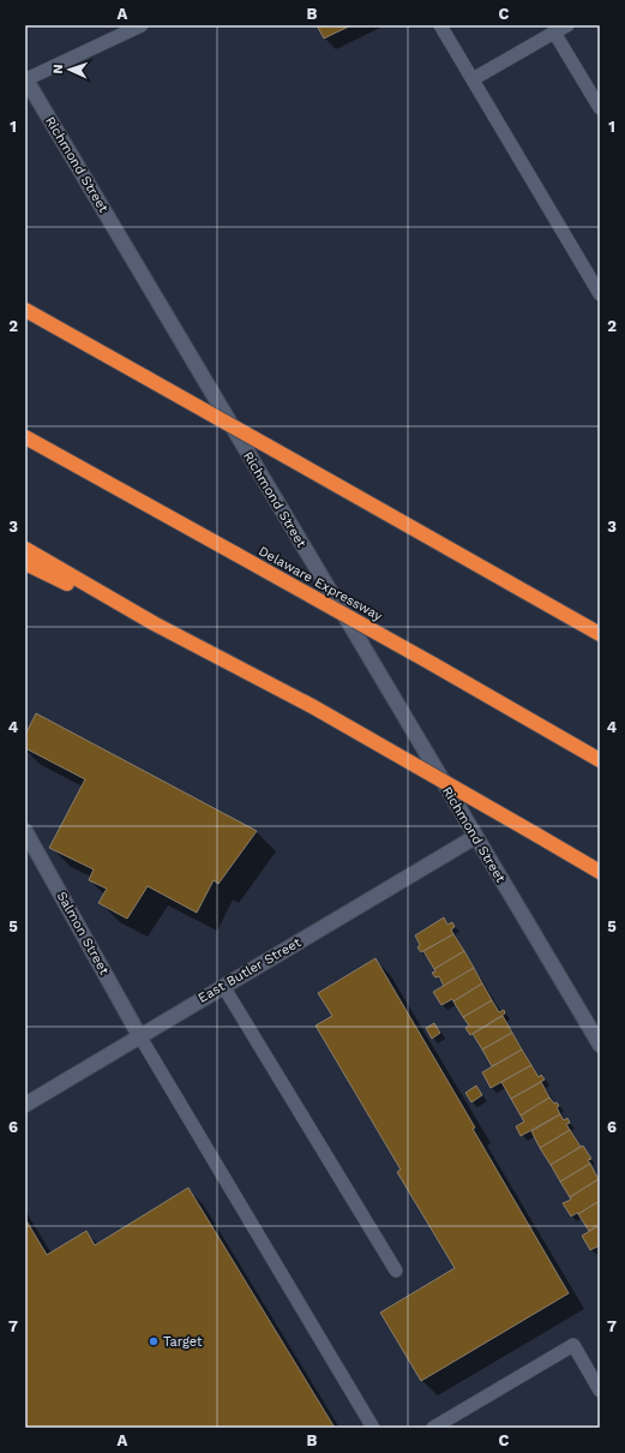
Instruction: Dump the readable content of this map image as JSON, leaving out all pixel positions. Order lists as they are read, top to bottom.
{
  "streets": {
    "highway": ["Delaware Expressway"],
    "main road": ["Richmond Street", "Salmon Street", "East Butler Street"]
  },
  "crossings": [
    ["Richmond Street", "East Butler Street"],
    ["Salmon Street", "East Butler Street"]
  ],
  "places": ["Target"],
  "north": "left",
  "grid": {
    "columns": ["A", "B", "C"],
    "rows": [
      "1",
      "2",
      "3",
      "4",
      "5",
      "6",
      "7"
    ]
  }
}
